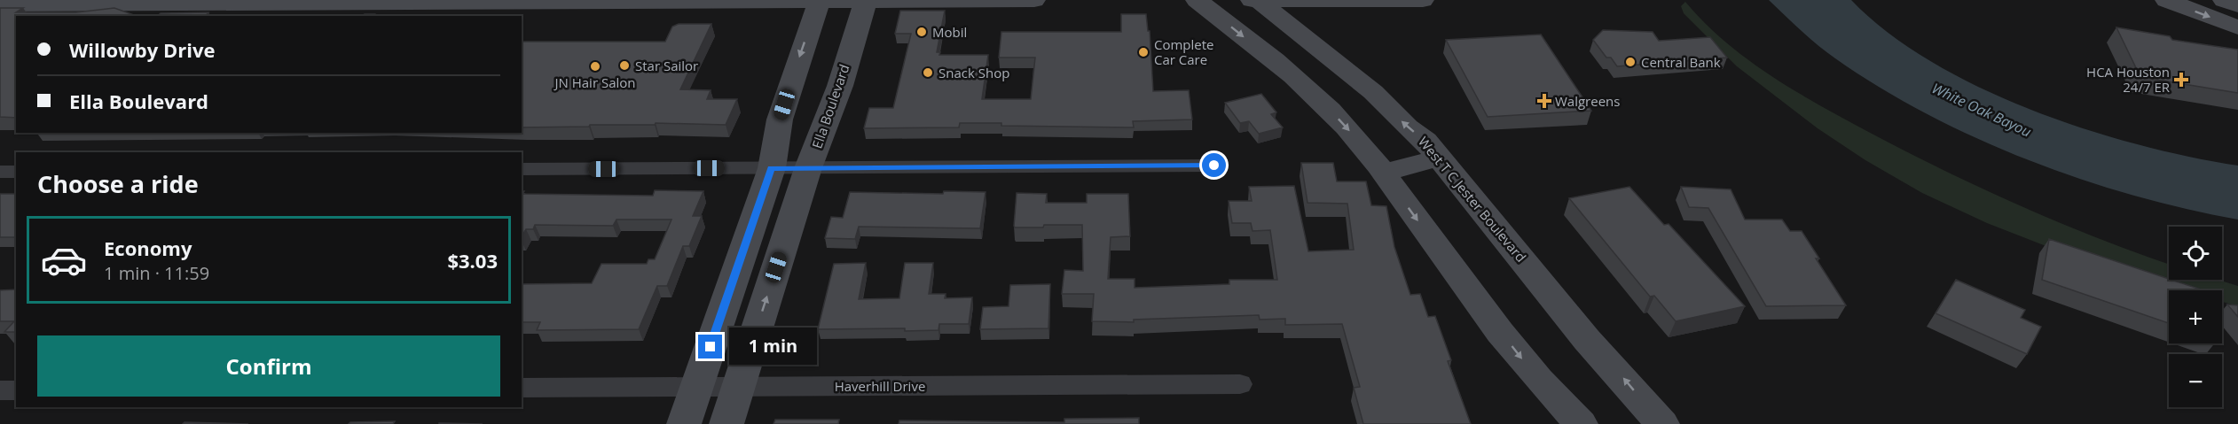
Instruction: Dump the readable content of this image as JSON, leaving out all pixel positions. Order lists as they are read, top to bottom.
{
  "streets": {
    "main road": ["Ella Boulevard", "West T C Jester Boulevard"],
    "street": ["Haverhill Drive"]
  },
  "crossings": [
    ["Ella Boulevard", "Haverhill Drive"]
  ],
  "water": ["White Oak Bayou"],
  "places": {
    "other": [
      "Mobil",
      "Complete Car Care",
      "Central Bank",
      "Star Sailor",
      "JN Hair Salon",
      "Snack Shop"
    ],
    "health": ["HCA Houston 24/7 ER", "Walgreens"]
  },
  "page": {
    "banner": ["Willowby Drive", "Ella Boulevard"],
    "heading": "Choose a ride",
    "list": [
      {
        "name": "Economy",
        "note": "1 min · 11:59",
        "value": "$3.03"
      }
    ],
    "map_buttons": ["+", "−"],
    "buttons": "Confirm",
    "bubble": "1 min"
  }
}
